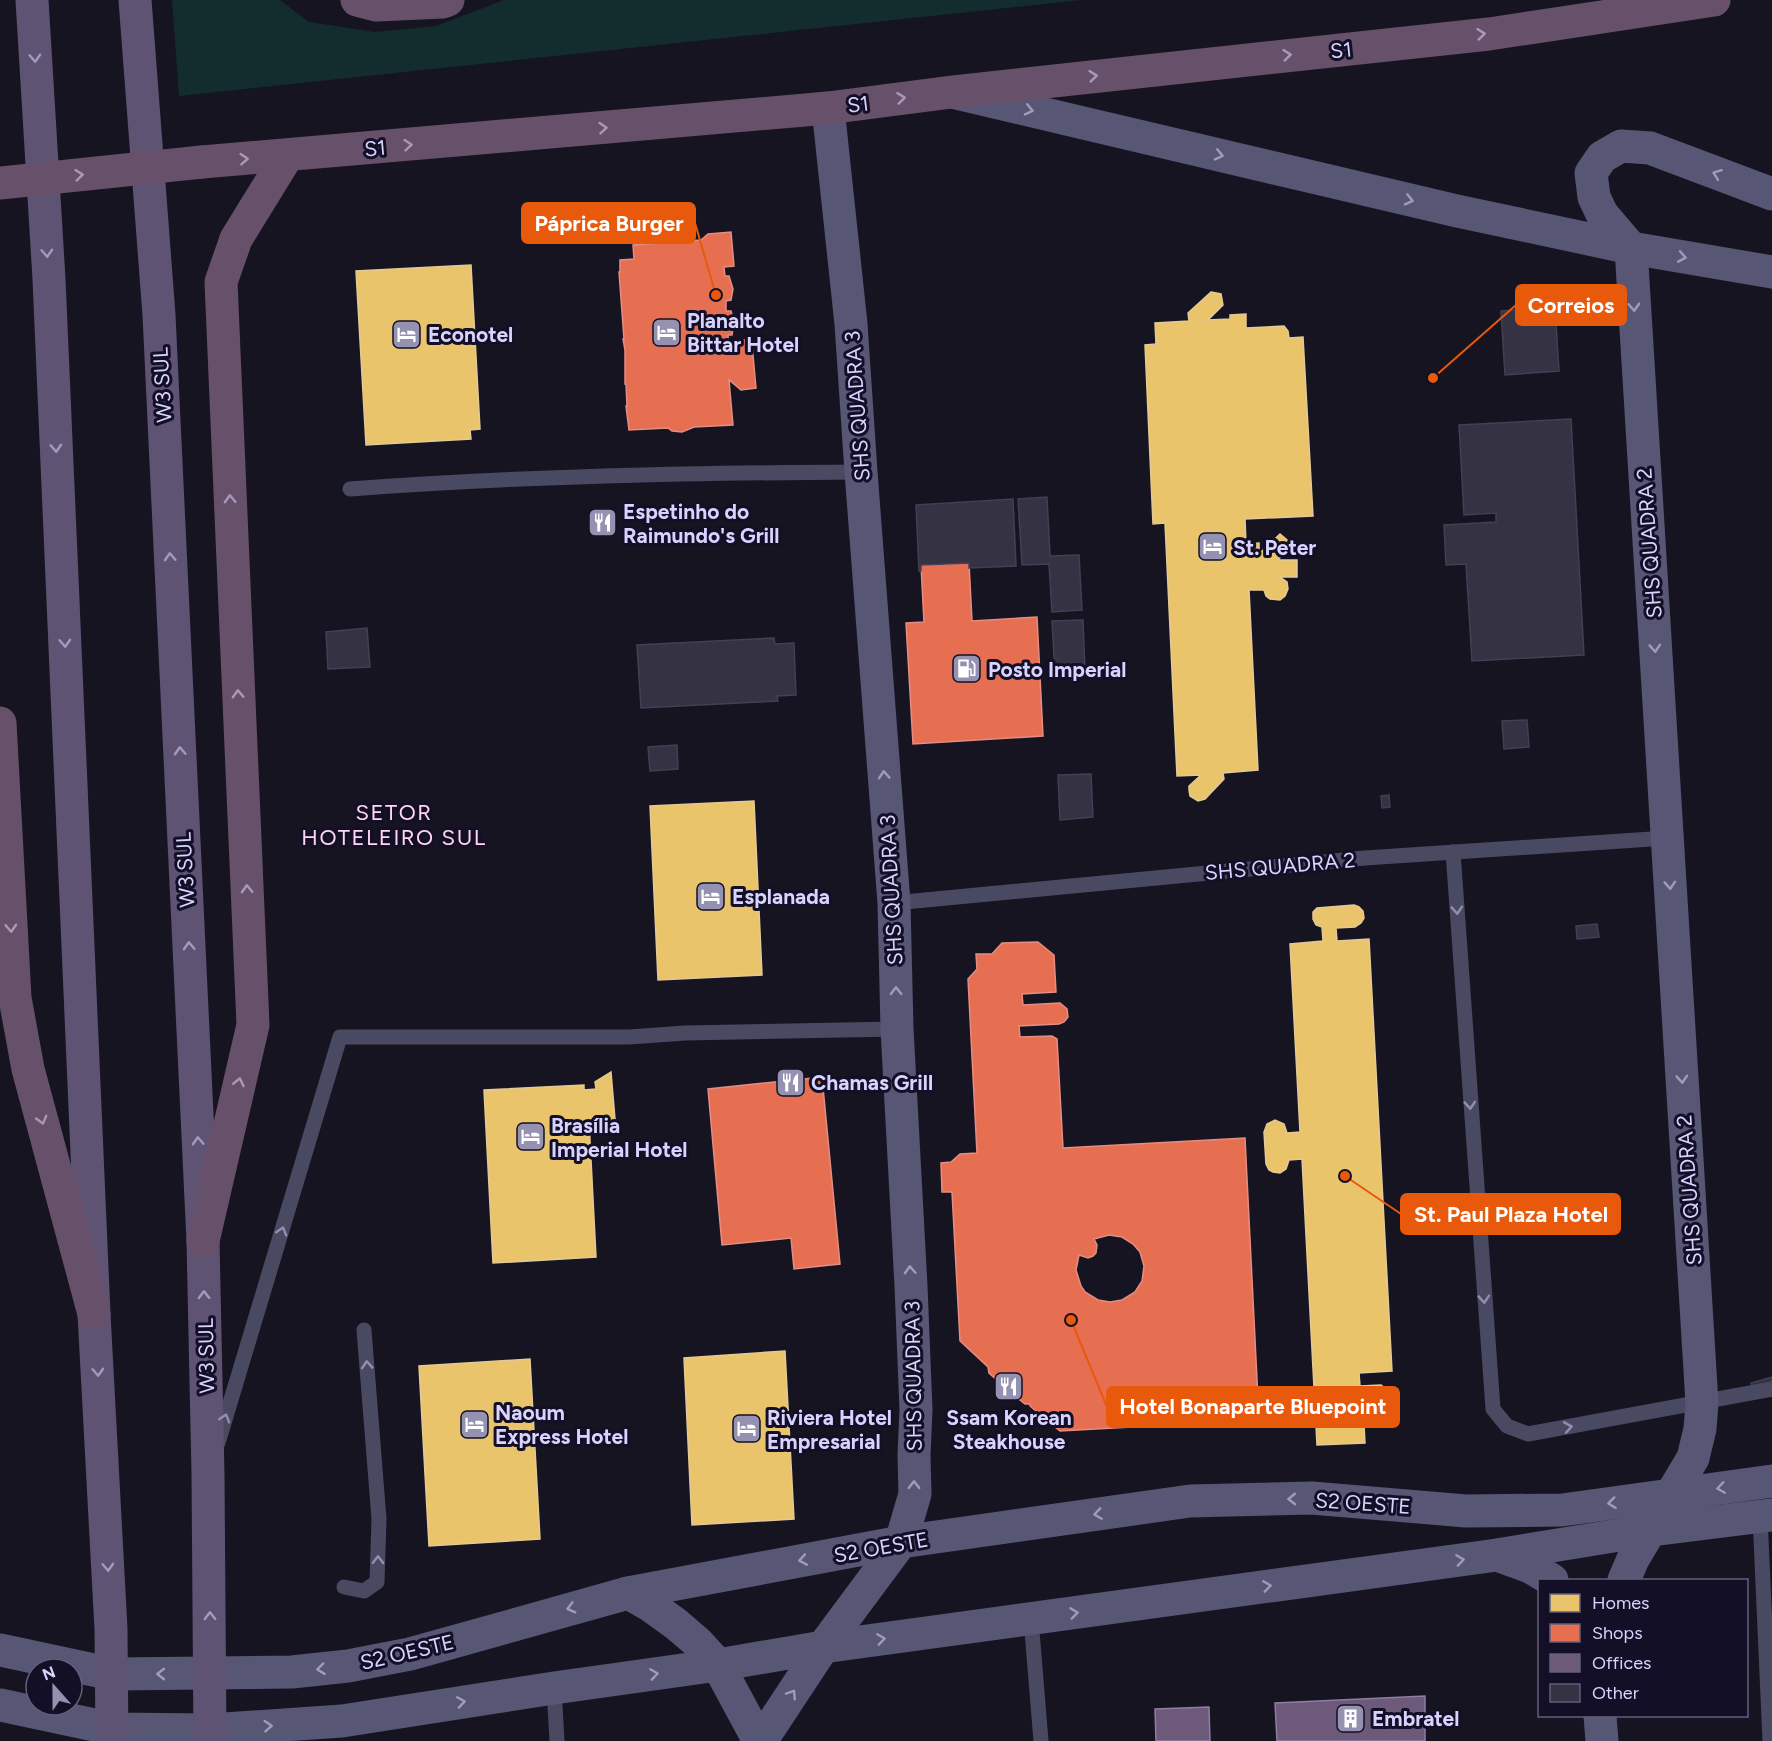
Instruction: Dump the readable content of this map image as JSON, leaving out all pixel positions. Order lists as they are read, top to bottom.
{
  "streets": {
    "highway": ["S1"],
    "main road": [
      "W3 SUL",
      "SHS QUADRA 3",
      "SHS QUADRA 2",
      "S2 OESTE"
    ]
  },
  "crossings": [
    ["S1", "SHS QUADRA 3"],
    ["W3 SUL", "S2 OESTE"],
    ["SHS QUADRA 3", "SHS QUADRA 2"],
    ["SHS QUADRA 3", "S2 OESTE"],
    ["SHS QUADRA 2", "S2 OESTE"]
  ],
  "one_way": ["S1", "SHS QUADRA 3", "SHS QUADRA 2"],
  "districts": ["SETOR HOTELEIRO SUL"],
  "places": {
    "other": [
      "Páprica Burger",
      "Correios",
      "St. Paul Plaza Hotel",
      "Hotel Bonaparte Bluepoint"
    ],
    "hotel": [
      "Planalto Bittar Hotel",
      "Econotel",
      "St. Peter",
      "Esplanada",
      "Brasília Imperial Hotel",
      "Naoum Express Hotel",
      "Riviera Hotel Empresarial"
    ],
    "restaurant": ["Espetinho do Raimundo's Grill", "Chamas Grill", "Ssam Korean Steakhouse"],
    "fuel station": ["Posto Imperial"],
    "building": ["Embratel"]
  },
  "legend": [
    "Homes",
    "Shops",
    "Offices",
    "Other"
  ],
  "north": "top"
}
